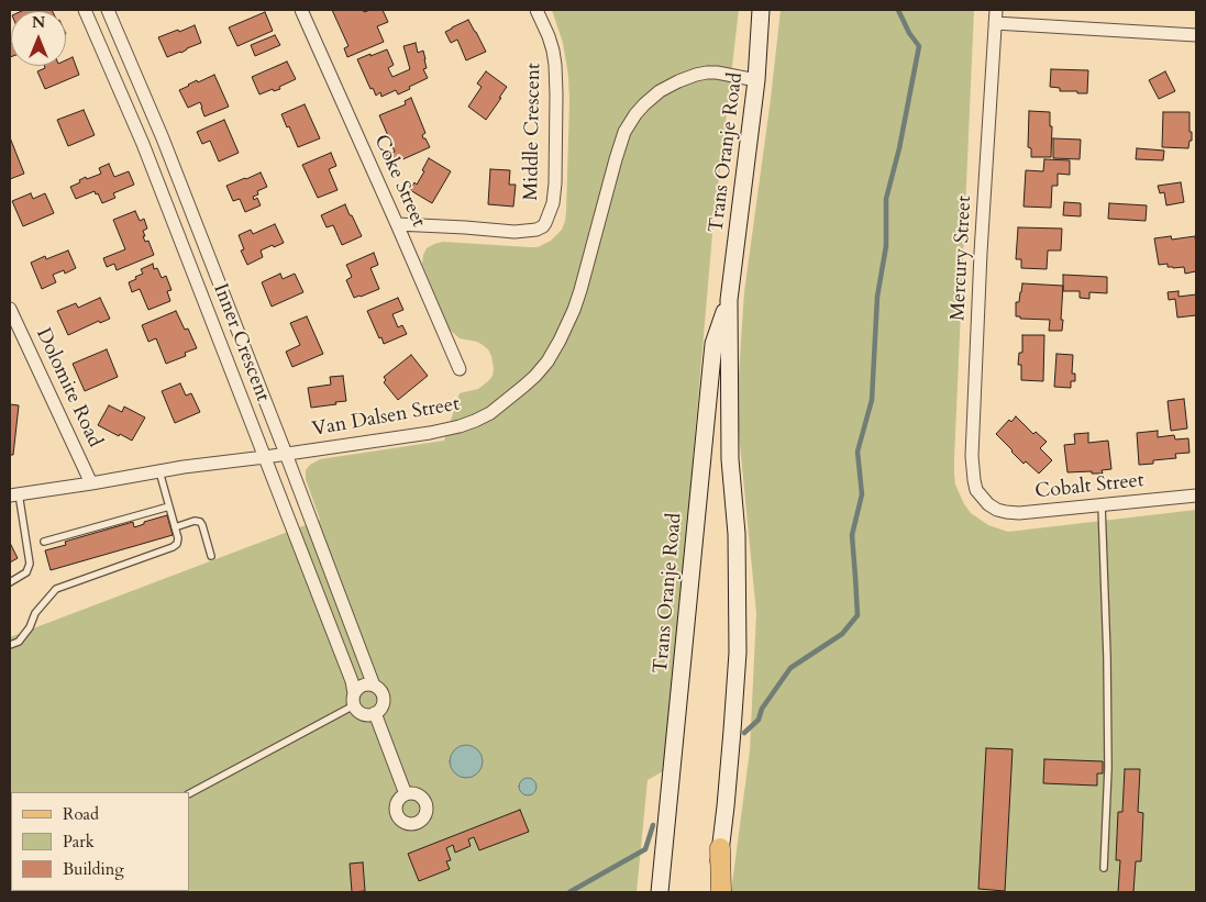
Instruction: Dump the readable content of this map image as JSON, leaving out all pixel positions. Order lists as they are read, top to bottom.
{
  "streets": {
    "main road": ["Trans Oranje Road"],
    "street": [
      "Middle Crescent",
      "Coke Street",
      "Mercury Street",
      "Inner Crescent",
      "Dolomite Road",
      "Van Dalsen Street",
      "Cobalt Street"
    ]
  },
  "crossings": [
    ["Middle Crescent", "Coke Street"],
    ["Trans Oranje Road", "Van Dalsen Street"],
    ["Mercury Street", "Cobalt Street"],
    ["Inner Crescent", "Van Dalsen Street"],
    ["Dolomite Road", "Van Dalsen Street"]
  ],
  "legend": ["Road", "Park", "Building"],
  "north": "top"
}
